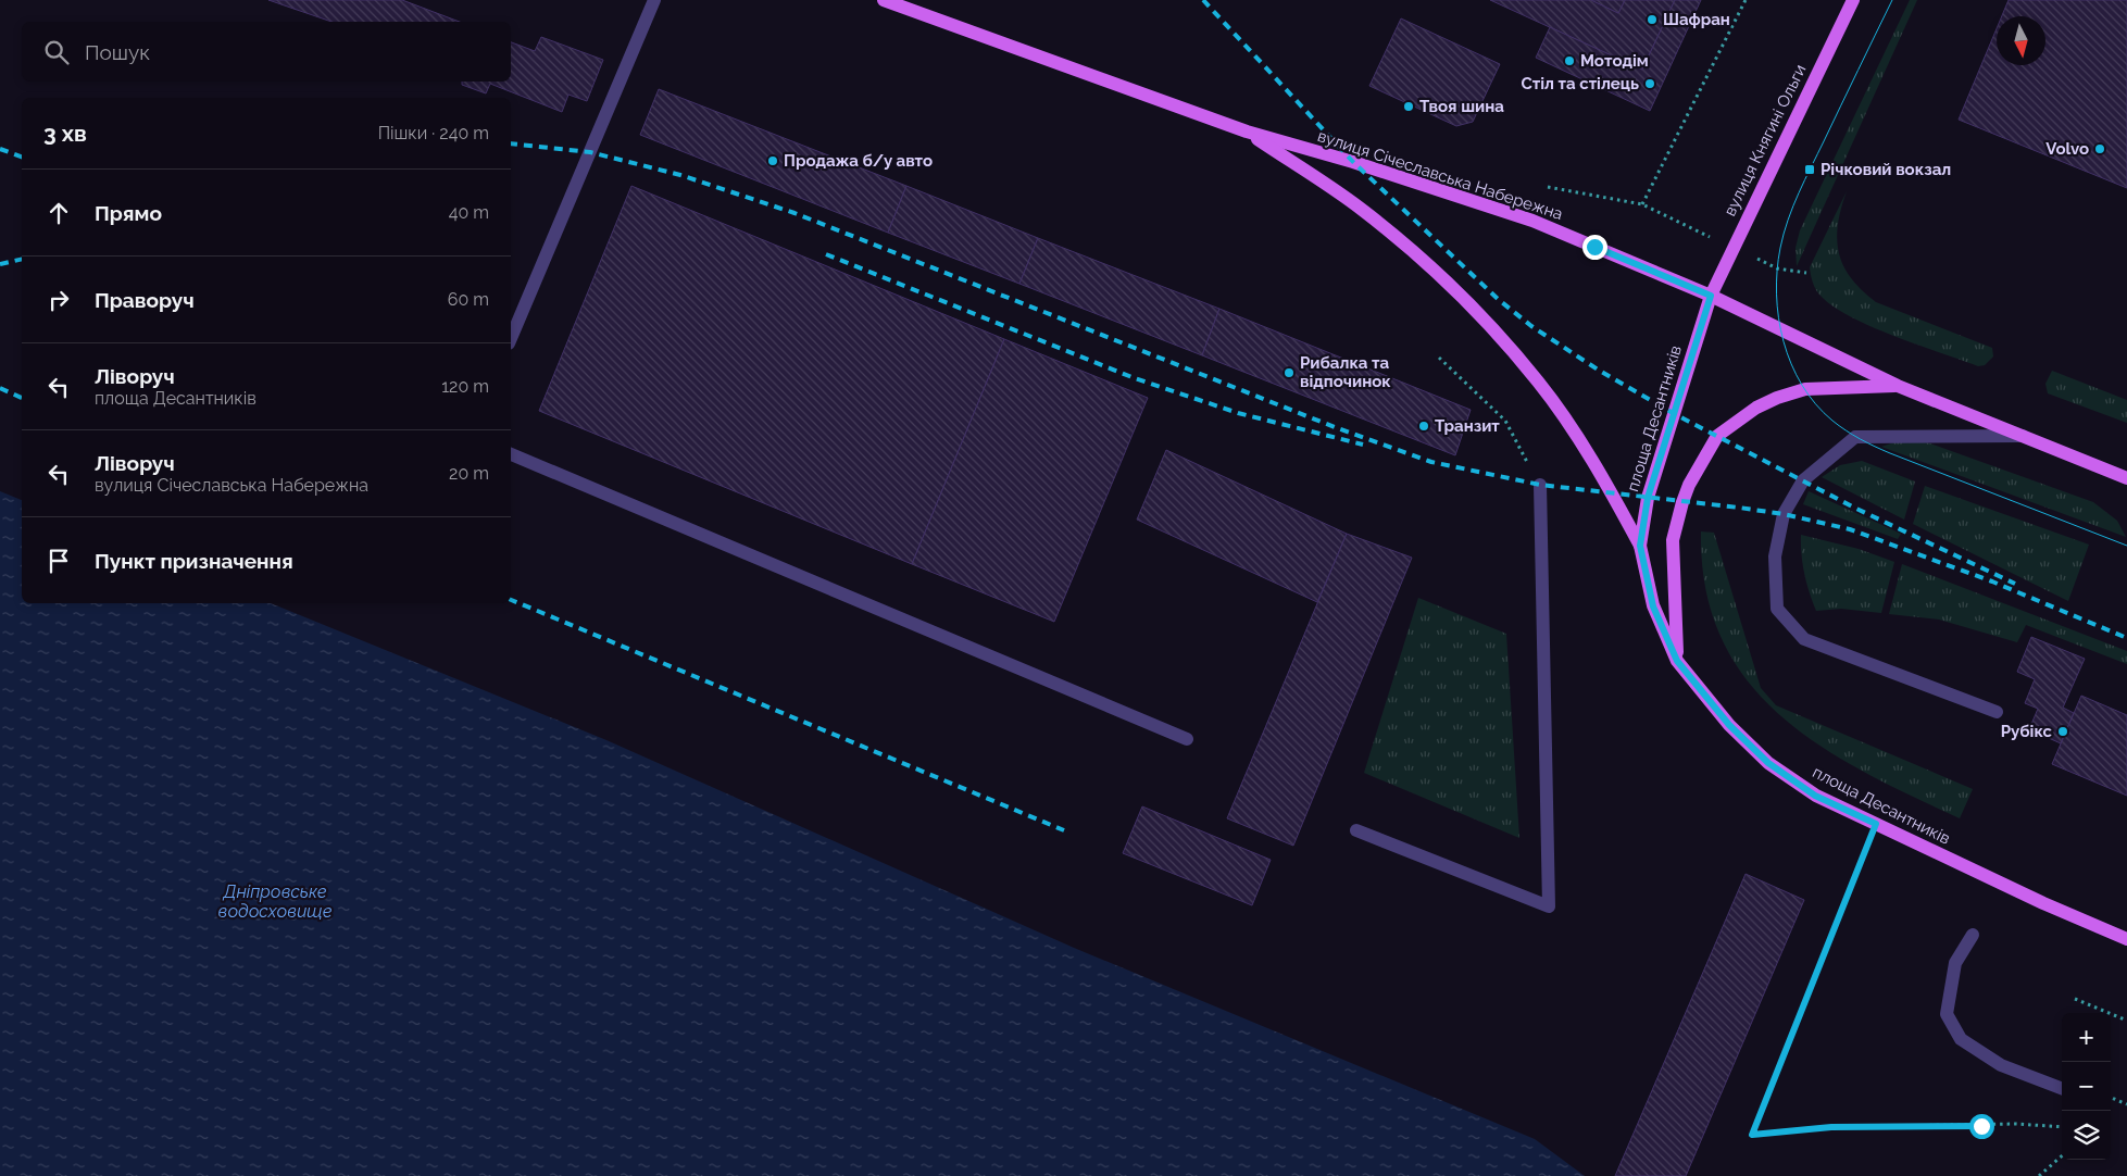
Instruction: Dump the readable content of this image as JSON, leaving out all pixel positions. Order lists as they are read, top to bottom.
{
  "streets": {
    "main road": ["вулиця Княгині Ольги", "вулиця Січеславська Набережна", "площа Десантників"]
  },
  "crossings": [
    ["вулиця Княгині Ольги", "вулиця Січеславська Набережна"],
    ["вулиця Княгині Ольги", "площа Десантників"],
    ["вулиця Січеславська Набережна", "площа Десантників"]
  ],
  "water": ["Дніпровське водосховище"],
  "places": {
    "other": [
      "Шафран",
      "Мотодім",
      "Стіл та стілець",
      "Твоя шина",
      "Volvo",
      "Продажа б/у авто",
      "Рибалка та відпочинок",
      "Транзит",
      "Рубікс"
    ],
    "transit": ["Річковий вокзал"]
  },
  "north": "bottom",
  "page": {
    "search": "Пошук",
    "heading": ["3 хв", "Пішки · 240 m"],
    "list": [
      ["Прямо", "40 m"],
      ["Праворуч", "60 m"],
      ["Ліворуч", "площа Десантників", "120 m"],
      ["Ліворуч", "вулиця Січеславська Набережна", "20 m"],
      "Пункт призначення"
    ],
    "map_buttons": ["+", "−"]
  }
}
